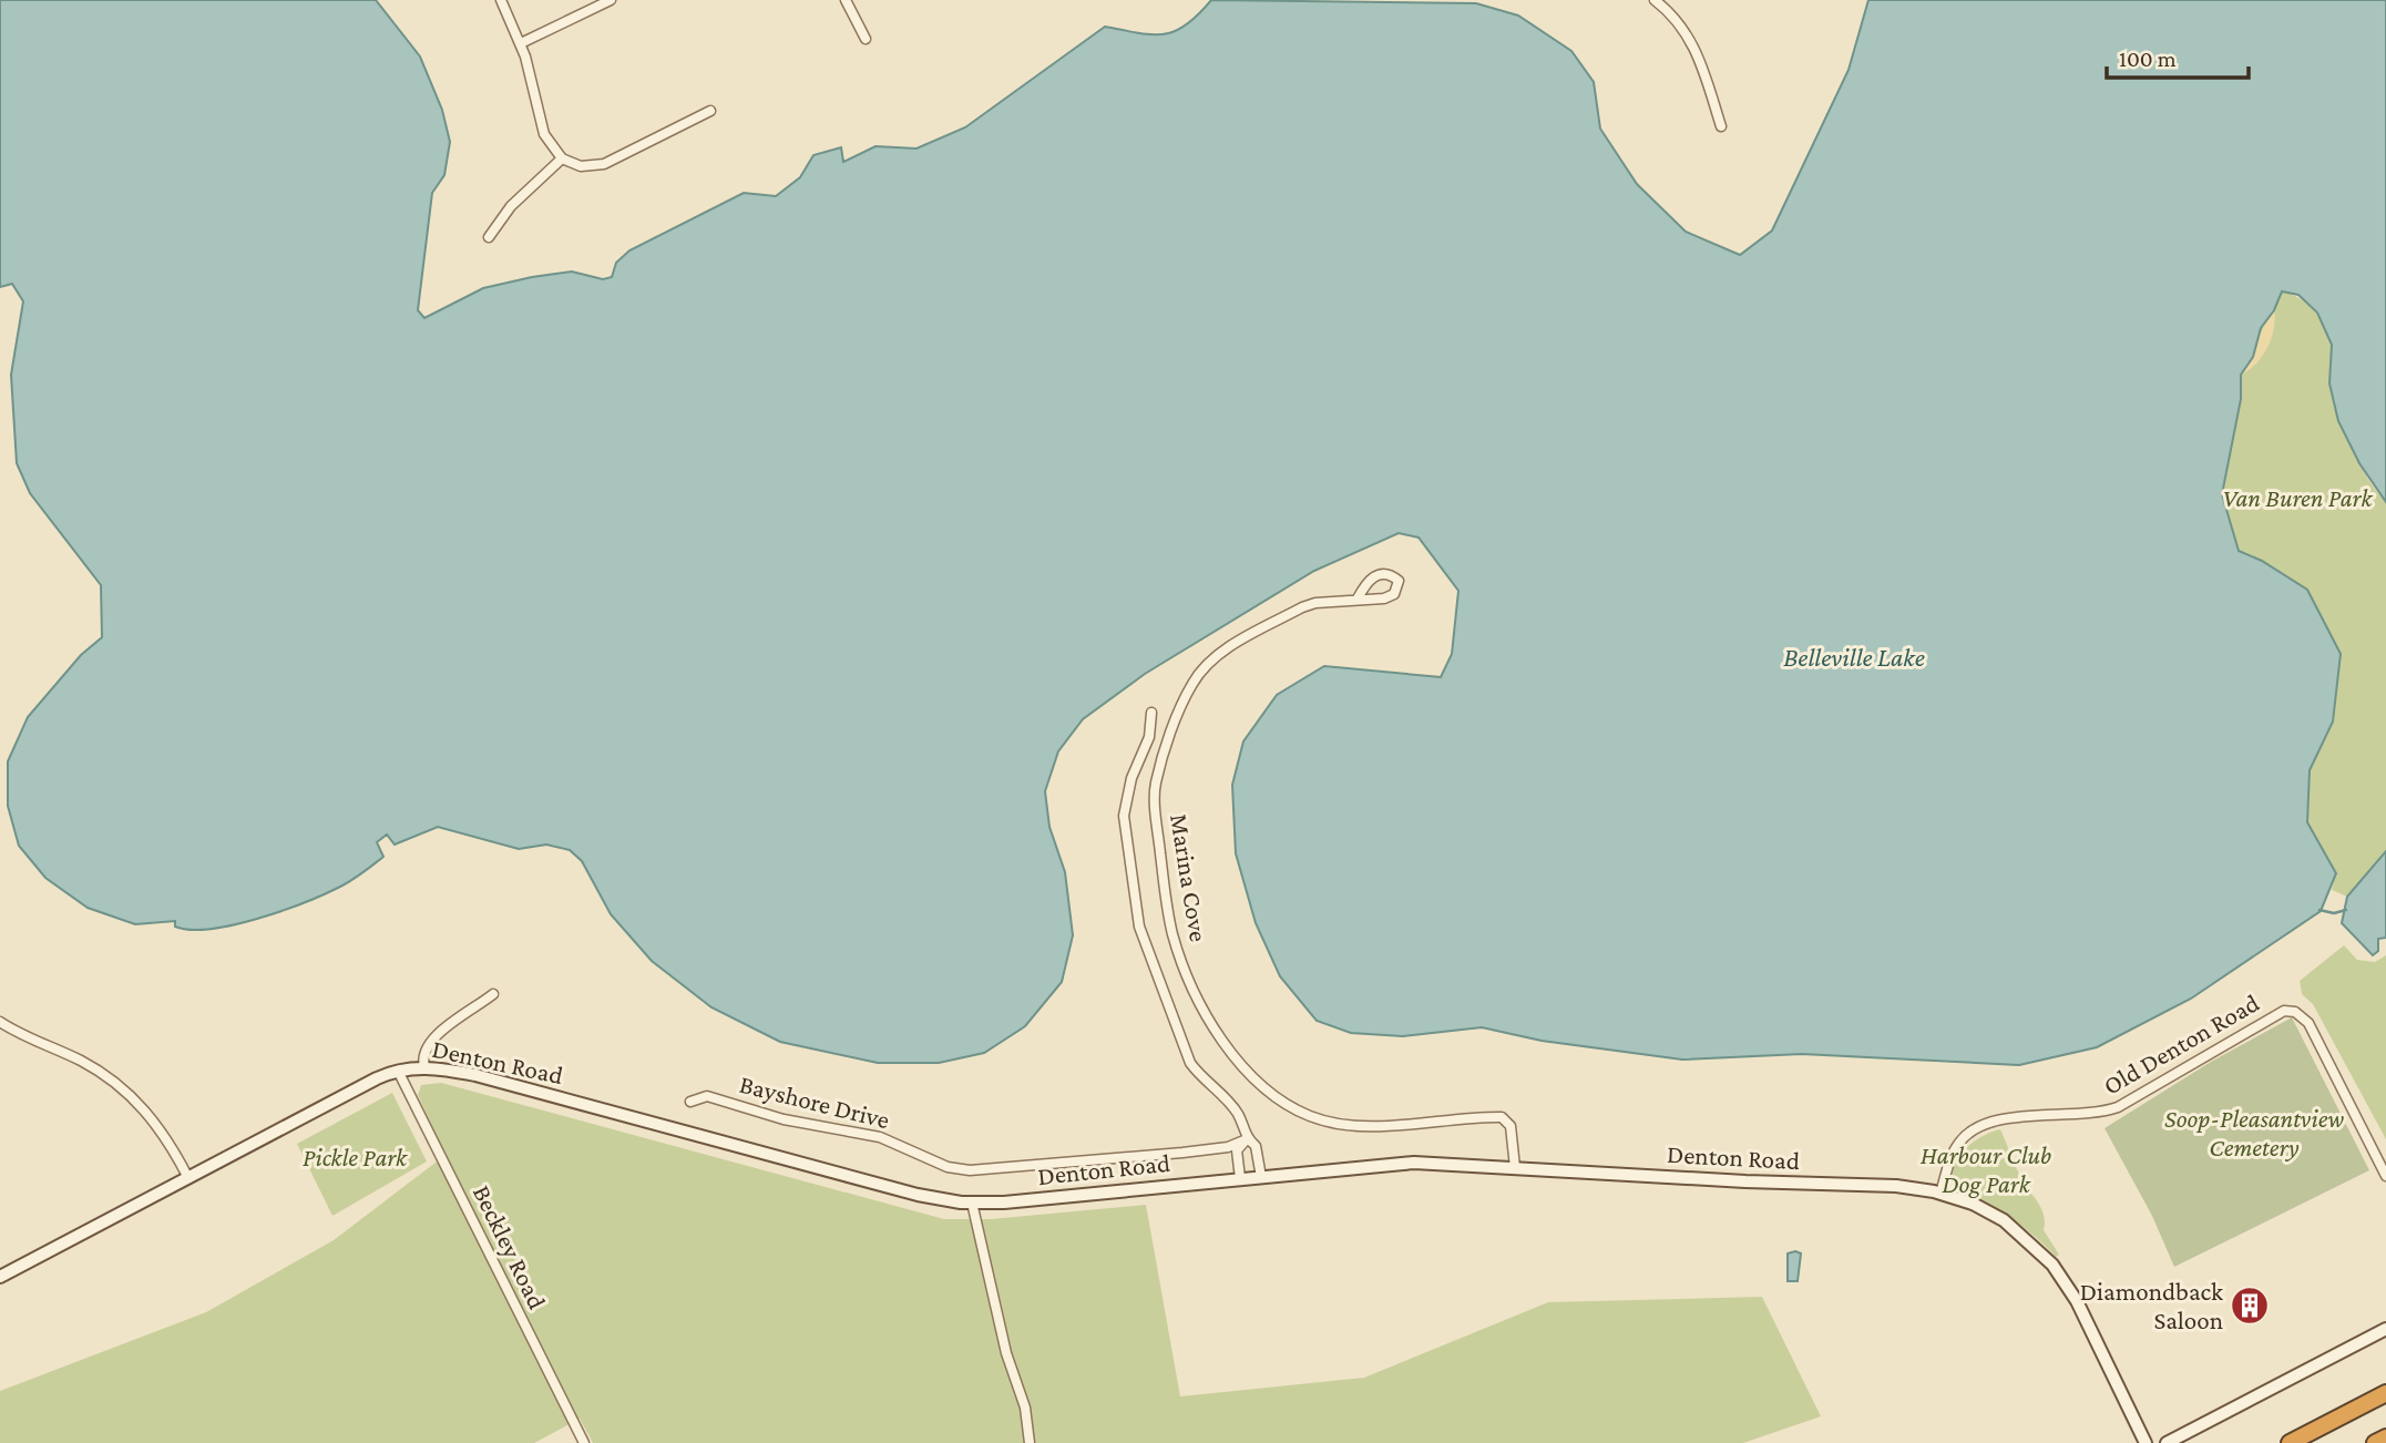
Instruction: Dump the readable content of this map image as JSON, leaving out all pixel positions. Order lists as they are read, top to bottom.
{
  "streets": {
    "street": [
      "Marina Cove",
      "Old Denton Road",
      "Denton Road",
      "Bayshore Drive",
      "Beckley Road"
    ]
  },
  "crossings": [
    ["Marina Cove", "Denton Road"],
    ["Old Denton Road", "Denton Road"],
    ["Denton Road", "Beckley Road"]
  ],
  "water": ["Belleville Lake"],
  "parks": [
    "Van Buren Park",
    "Soop-Pleasantview Cemetery",
    "Harbour Club Dog Park",
    "Pickle Park"
  ],
  "places": {
    "building": ["Diamondback Saloon"]
  },
  "scale_bar": "100 m"
}
